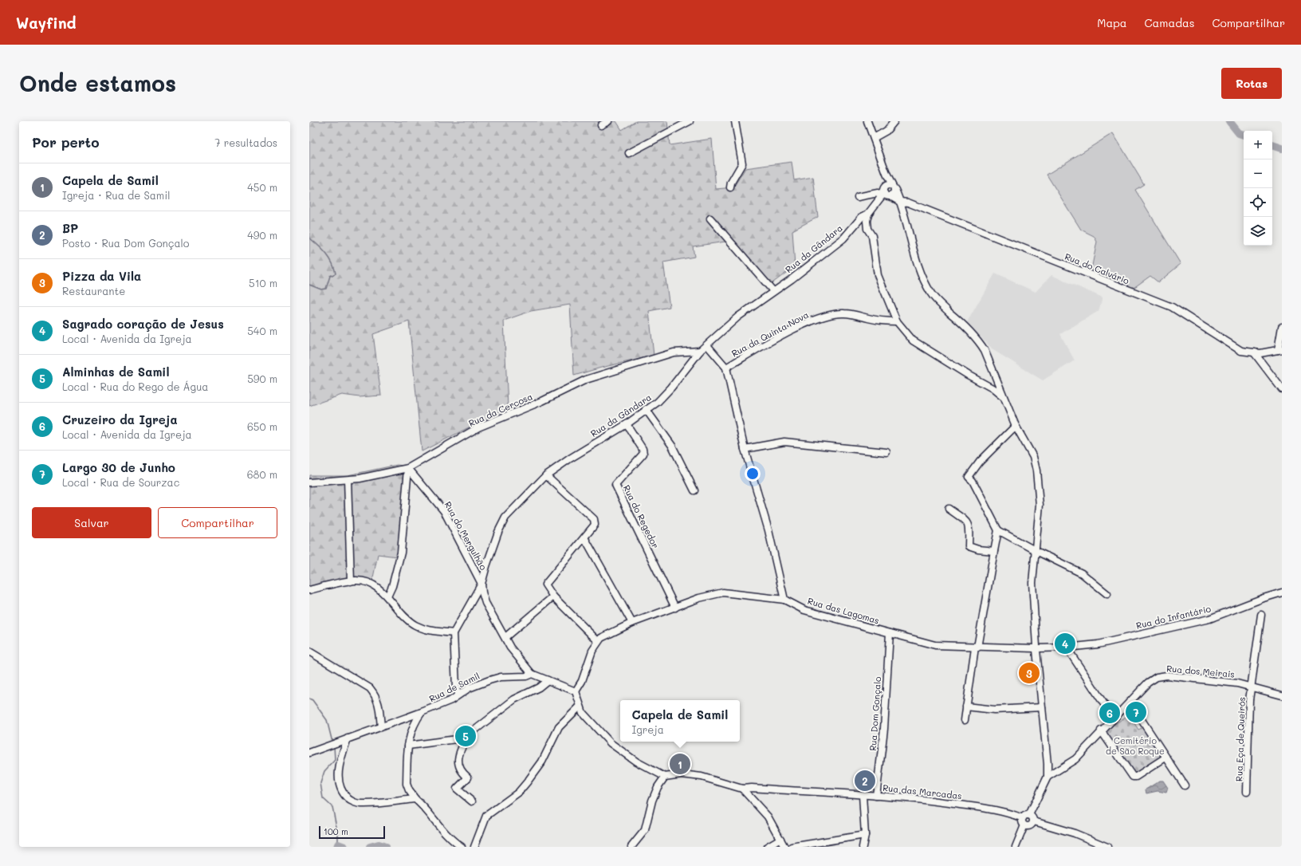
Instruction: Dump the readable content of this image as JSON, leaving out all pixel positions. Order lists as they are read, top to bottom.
{
  "streets": {
    "street": [
      "Rua da Gândara",
      "Rua do Calvário",
      "Rua da Quinta Nova",
      "Rua da Cercosa",
      "Rua do Regedor",
      "Rua do Mergulhão",
      "Rua das Lagomas",
      "Rua do Infantário",
      "Rua dos Meirais",
      "Rua de Samil",
      "Rua Dom Gonçalo",
      "Rua Eça de Queirós",
      "Rua das Marcadas"
    ]
  },
  "crossings": [
    ["Rua da Gândara", "Rua do Calvário"],
    ["Rua da Gândara", "Rua da Cercosa"],
    ["Rua da Gândara", "Rua do Regedor"],
    ["Rua da Gândara", "Rua do Mergulhão"],
    ["Rua da Gândara", "Rua de Samil"],
    ["Rua da Cercosa", "Rua do Mergulhão"],
    ["Rua do Regedor", "Rua das Lagomas"],
    ["Rua das Lagomas", "Rua do Infantário"],
    ["Rua das Lagomas", "Rua Dom Gonçalo"],
    ["Rua dos Meirais", "Rua Eça de Queirós"],
    ["Rua Dom Gonçalo", "Rua das Marcadas"]
  ],
  "parks": ["Cemitério de São Roque"],
  "scale_bar": "100 m",
  "page": {
    "header": "Wayfind",
    "nav": ["Mapa", "Camadas", "Compartilhar"],
    "buttons": [
      "Rotas",
      ["Salvar", "Compartilhar"]
    ],
    "title": "Onde estamos",
    "heading": ["Por perto", "7 resultados"],
    "map_buttons": ["+", "−"],
    "list": [
      {
        "mark": "1",
        "name": "Capela de Samil",
        "note": "Igreja · Rua de Samil",
        "value": "450 m"
      },
      {
        "mark": "2",
        "name": "BP",
        "note": "Posto · Rua Dom Gonçalo",
        "value": "490 m"
      },
      {
        "mark": "3",
        "name": "Pizza da Vila",
        "note": "Restaurante",
        "value": "510 m"
      },
      {
        "mark": "4",
        "name": "Sagrado coração de Jesus",
        "note": "Local · Avenida da Igreja",
        "value": "540 m"
      },
      {
        "mark": "5",
        "name": "Alminhas de Samil",
        "note": "Local · Rua do Rego de Água",
        "value": "590 m"
      },
      {
        "mark": "6",
        "name": "Cruzeiro da Igreja",
        "note": "Local · Avenida da Igreja",
        "value": "650 m"
      },
      {
        "mark": "7",
        "name": "Largo 30 de Junho",
        "note": "Local · Rua de Sourzac",
        "value": "680 m"
      }
    ],
    "pins": [
      "4",
      "3",
      "7",
      "6",
      "5",
      "1",
      "2"
    ],
    "popup": ["Capela de Samil", "Igreja"],
    "scale": "100 m"
  }
}
